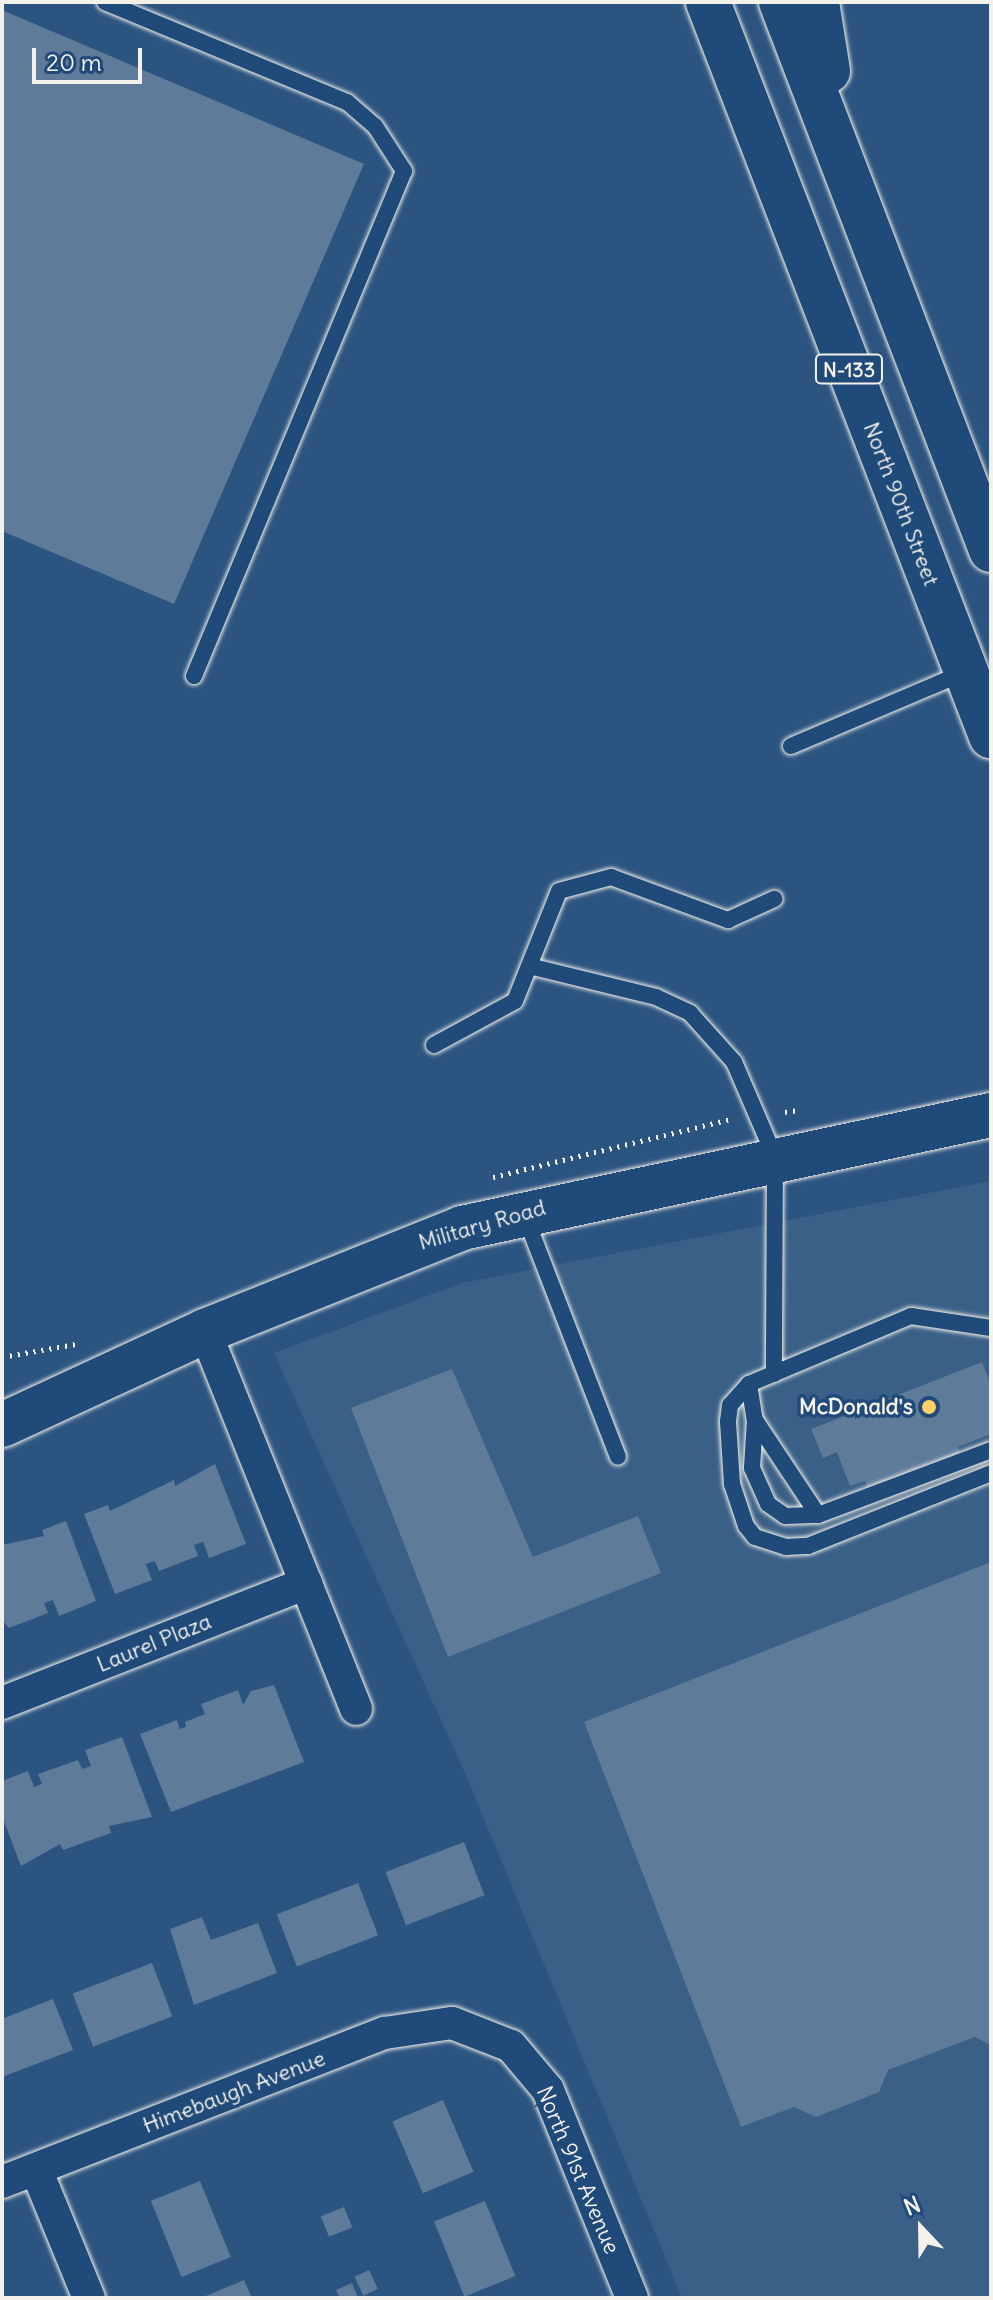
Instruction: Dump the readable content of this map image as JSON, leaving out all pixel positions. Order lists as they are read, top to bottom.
{
  "streets": {
    "main road": ["N-133", "North 90th Street", "Military Road"],
    "street": ["Laurel Plaza", "Himebaugh Avenue", "North 91st Avenue"]
  },
  "crossings": [
    ["Himebaugh Avenue", "North 91st Avenue"]
  ],
  "places": ["McDonald's"],
  "scale_bar": "20 m",
  "north": "top"
}
